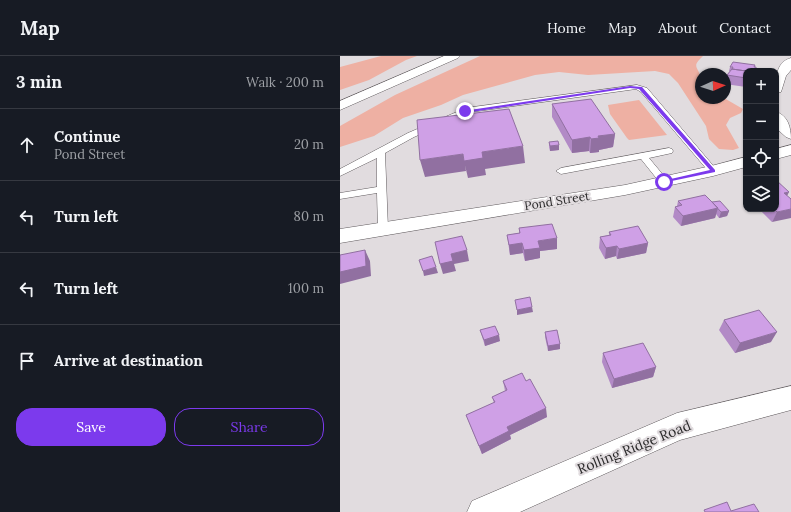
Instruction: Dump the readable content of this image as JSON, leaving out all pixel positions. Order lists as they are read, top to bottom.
{
  "streets": {
    "main road": ["Pond Street", "Rolling Ridge Road"]
  },
  "north": "right",
  "page": {
    "header": "Map",
    "nav": [
      "Home",
      "Map",
      "About",
      "Contact"
    ],
    "heading": ["3 min", "Walk · 200 m"],
    "map_buttons": ["+", "−"],
    "list": [
      ["Continue", "Pond Street", "20 m"],
      ["Turn left", "80 m"],
      ["Turn left", "100 m"],
      "Arrive at destination"
    ],
    "buttons": ["Save", "Share"]
  }
}
